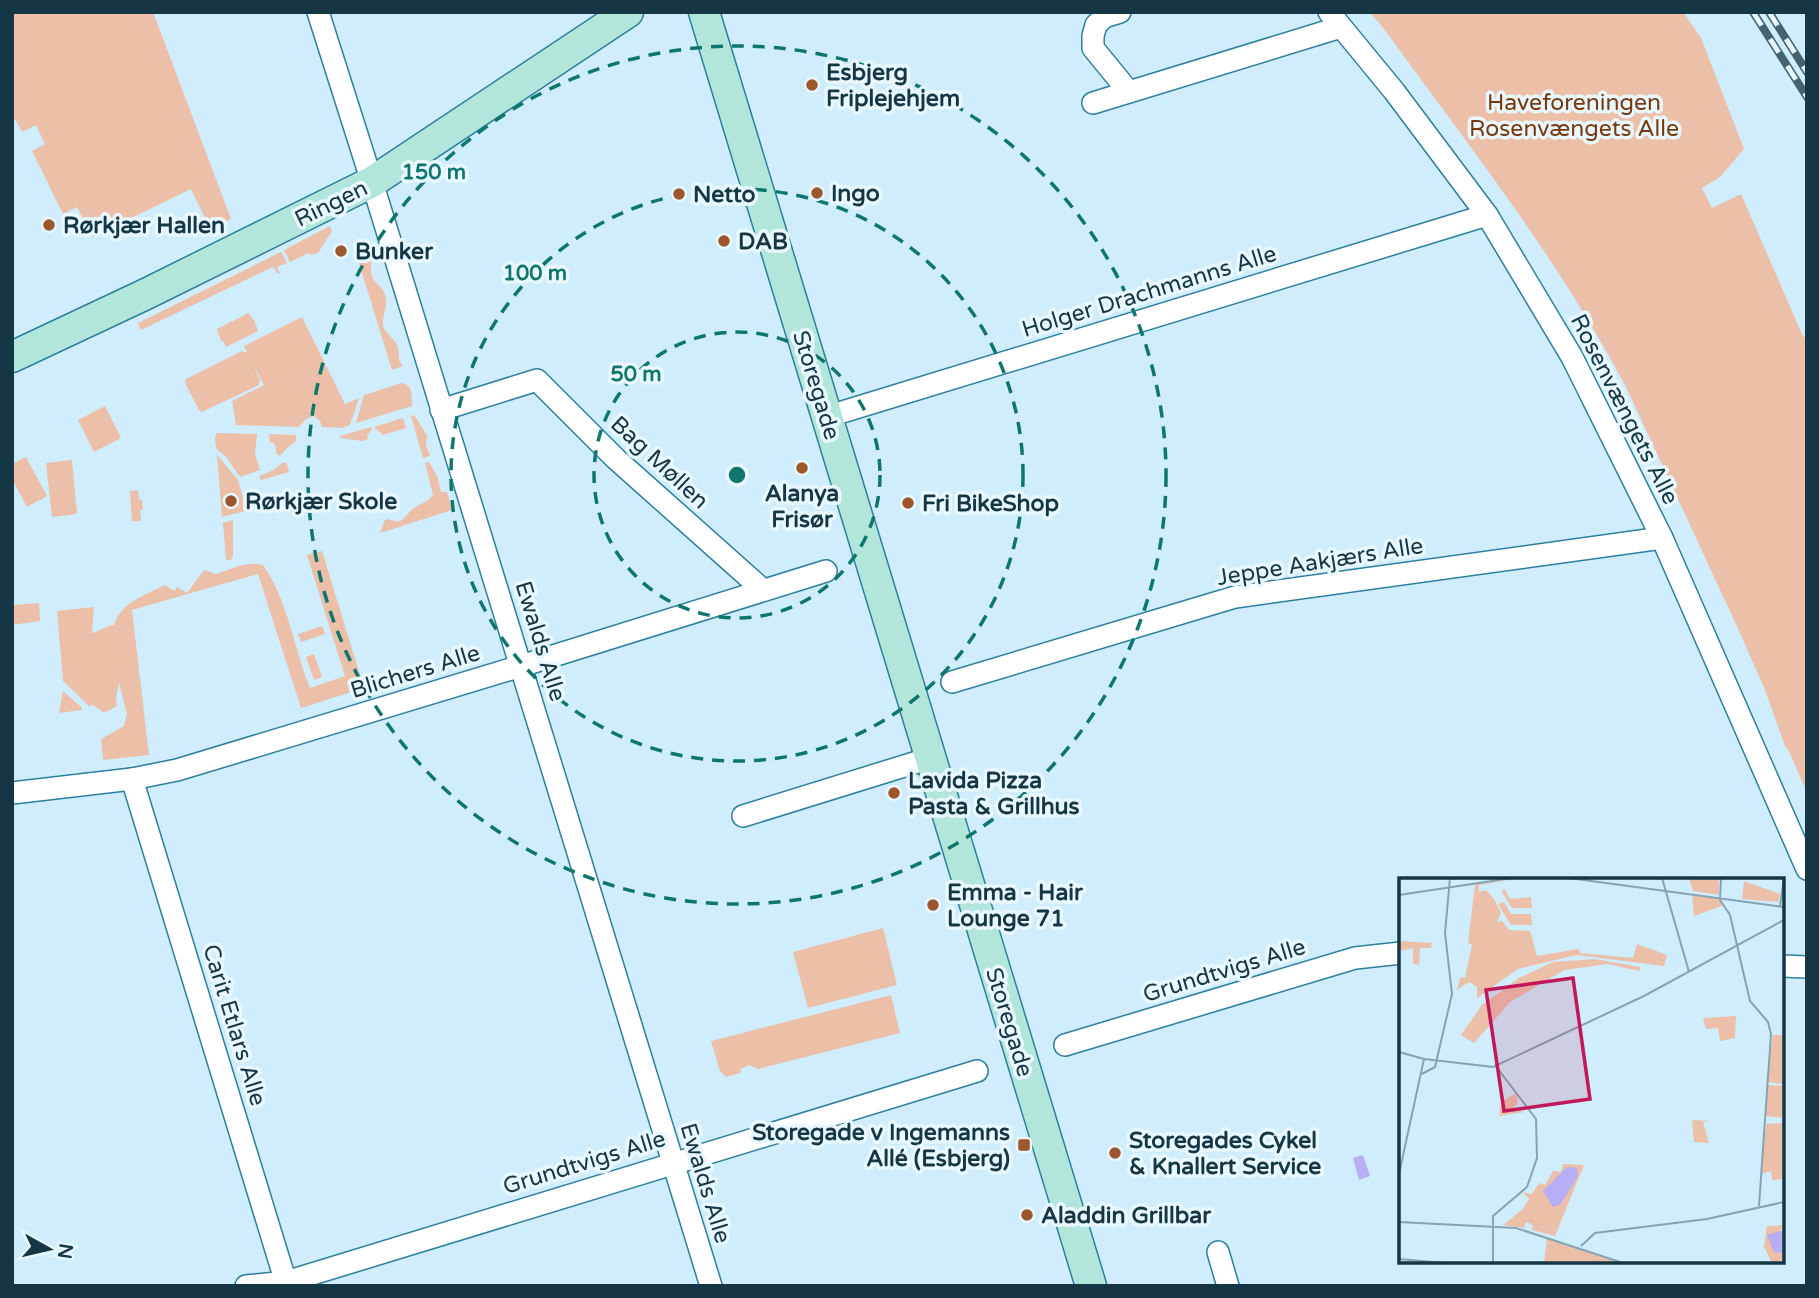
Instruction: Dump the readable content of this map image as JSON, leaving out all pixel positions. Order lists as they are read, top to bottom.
{
  "streets": {
    "street": [
      "Ringen",
      "Holger Drachmanns Alle",
      "Storegade",
      "Rosenvængets Alle",
      "Bag Møllen",
      "Jeppe Aakjærs Alle",
      "Ewalds Alle",
      "Blichers Alle",
      "Grundtvigs Alle",
      "Carit Etlars Alle"
    ]
  },
  "crossings": [
    ["Ringen", "Ewalds Alle"],
    ["Holger Drachmanns Alle", "Storegade"],
    ["Holger Drachmanns Alle", "Rosenvængets Alle"],
    ["Rosenvængets Alle", "Jeppe Aakjærs Alle"],
    ["Bag Møllen", "Ewalds Alle"],
    ["Bag Møllen", "Blichers Alle"],
    ["Ewalds Alle", "Blichers Alle"],
    ["Ewalds Alle", "Grundtvigs Alle"],
    ["Blichers Alle", "Carit Etlars Alle"],
    ["Grundtvigs Alle", "Carit Etlars Alle"]
  ],
  "parks": ["Haveforeningen Rosenvængets Alle"],
  "places": {
    "other": [
      "Esbjerg Friplejehjem",
      "Ingo",
      "Netto",
      "Rørkjær Hallen",
      "DAB",
      "Bunker",
      "Alanya Frisør",
      "Rørkjær Skole",
      "Fri BikeShop",
      "Lavida Pizza Pasta & Grillhus",
      "Emma - Hair Lounge 71",
      "Storegades Cykel & Knallert Service",
      "Aladdin Grillbar"
    ],
    "transit": ["Storegade v Ingemanns Allé (Esbjerg)"]
  },
  "north": "right",
  "rings": ["150 m", "100 m", "50 m"]
}
